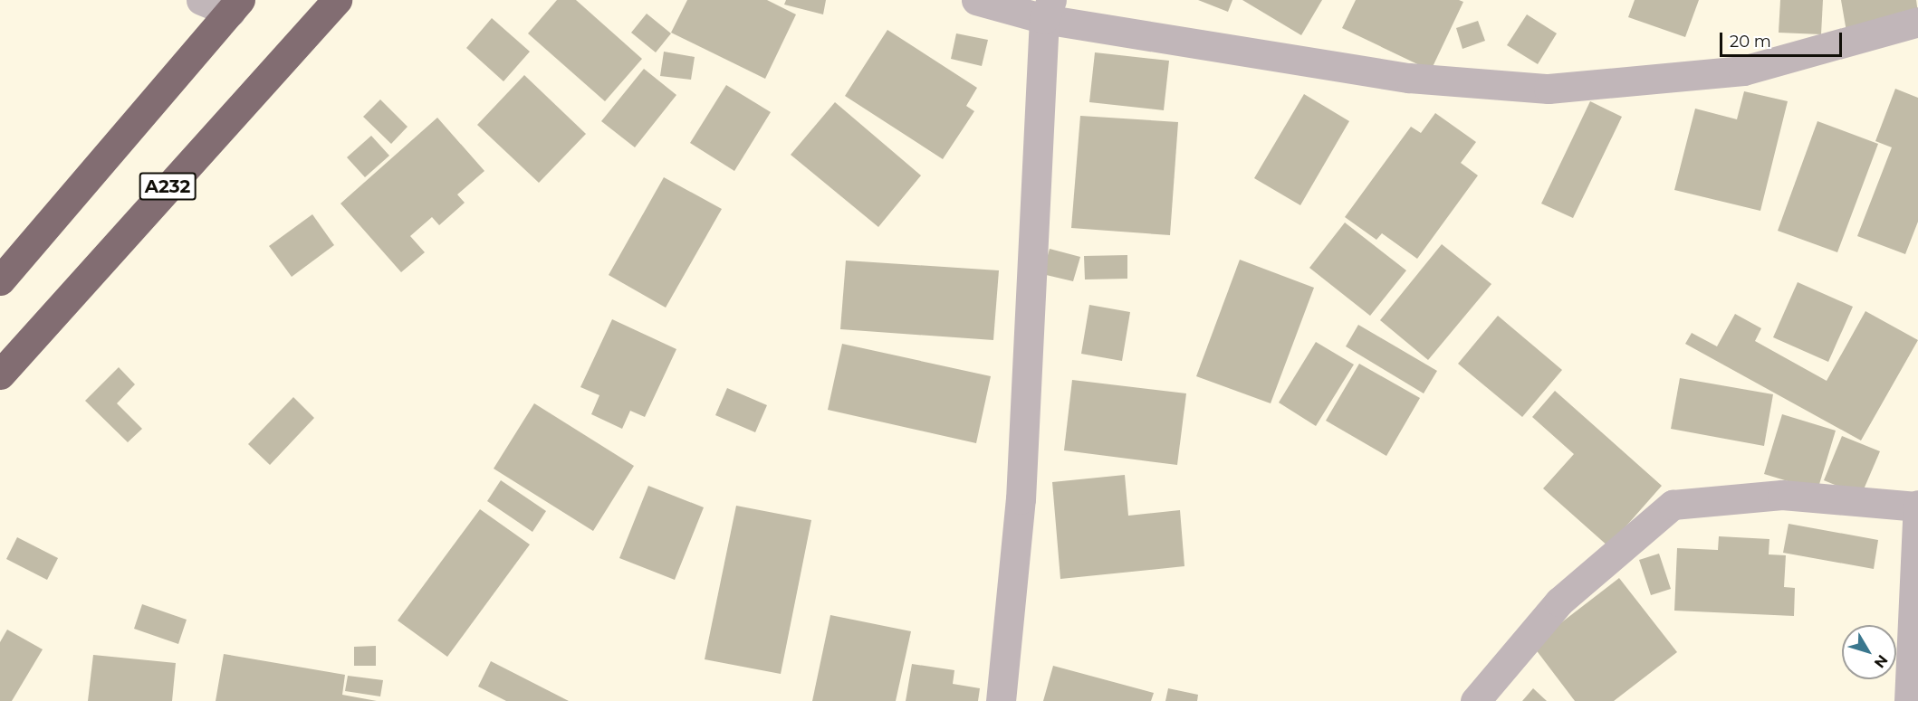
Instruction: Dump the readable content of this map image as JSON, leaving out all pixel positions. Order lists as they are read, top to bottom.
{
  "streets": {
    "highway": ["A232"]
  },
  "scale_bar": "20 m",
  "north": "bottom right"
}
